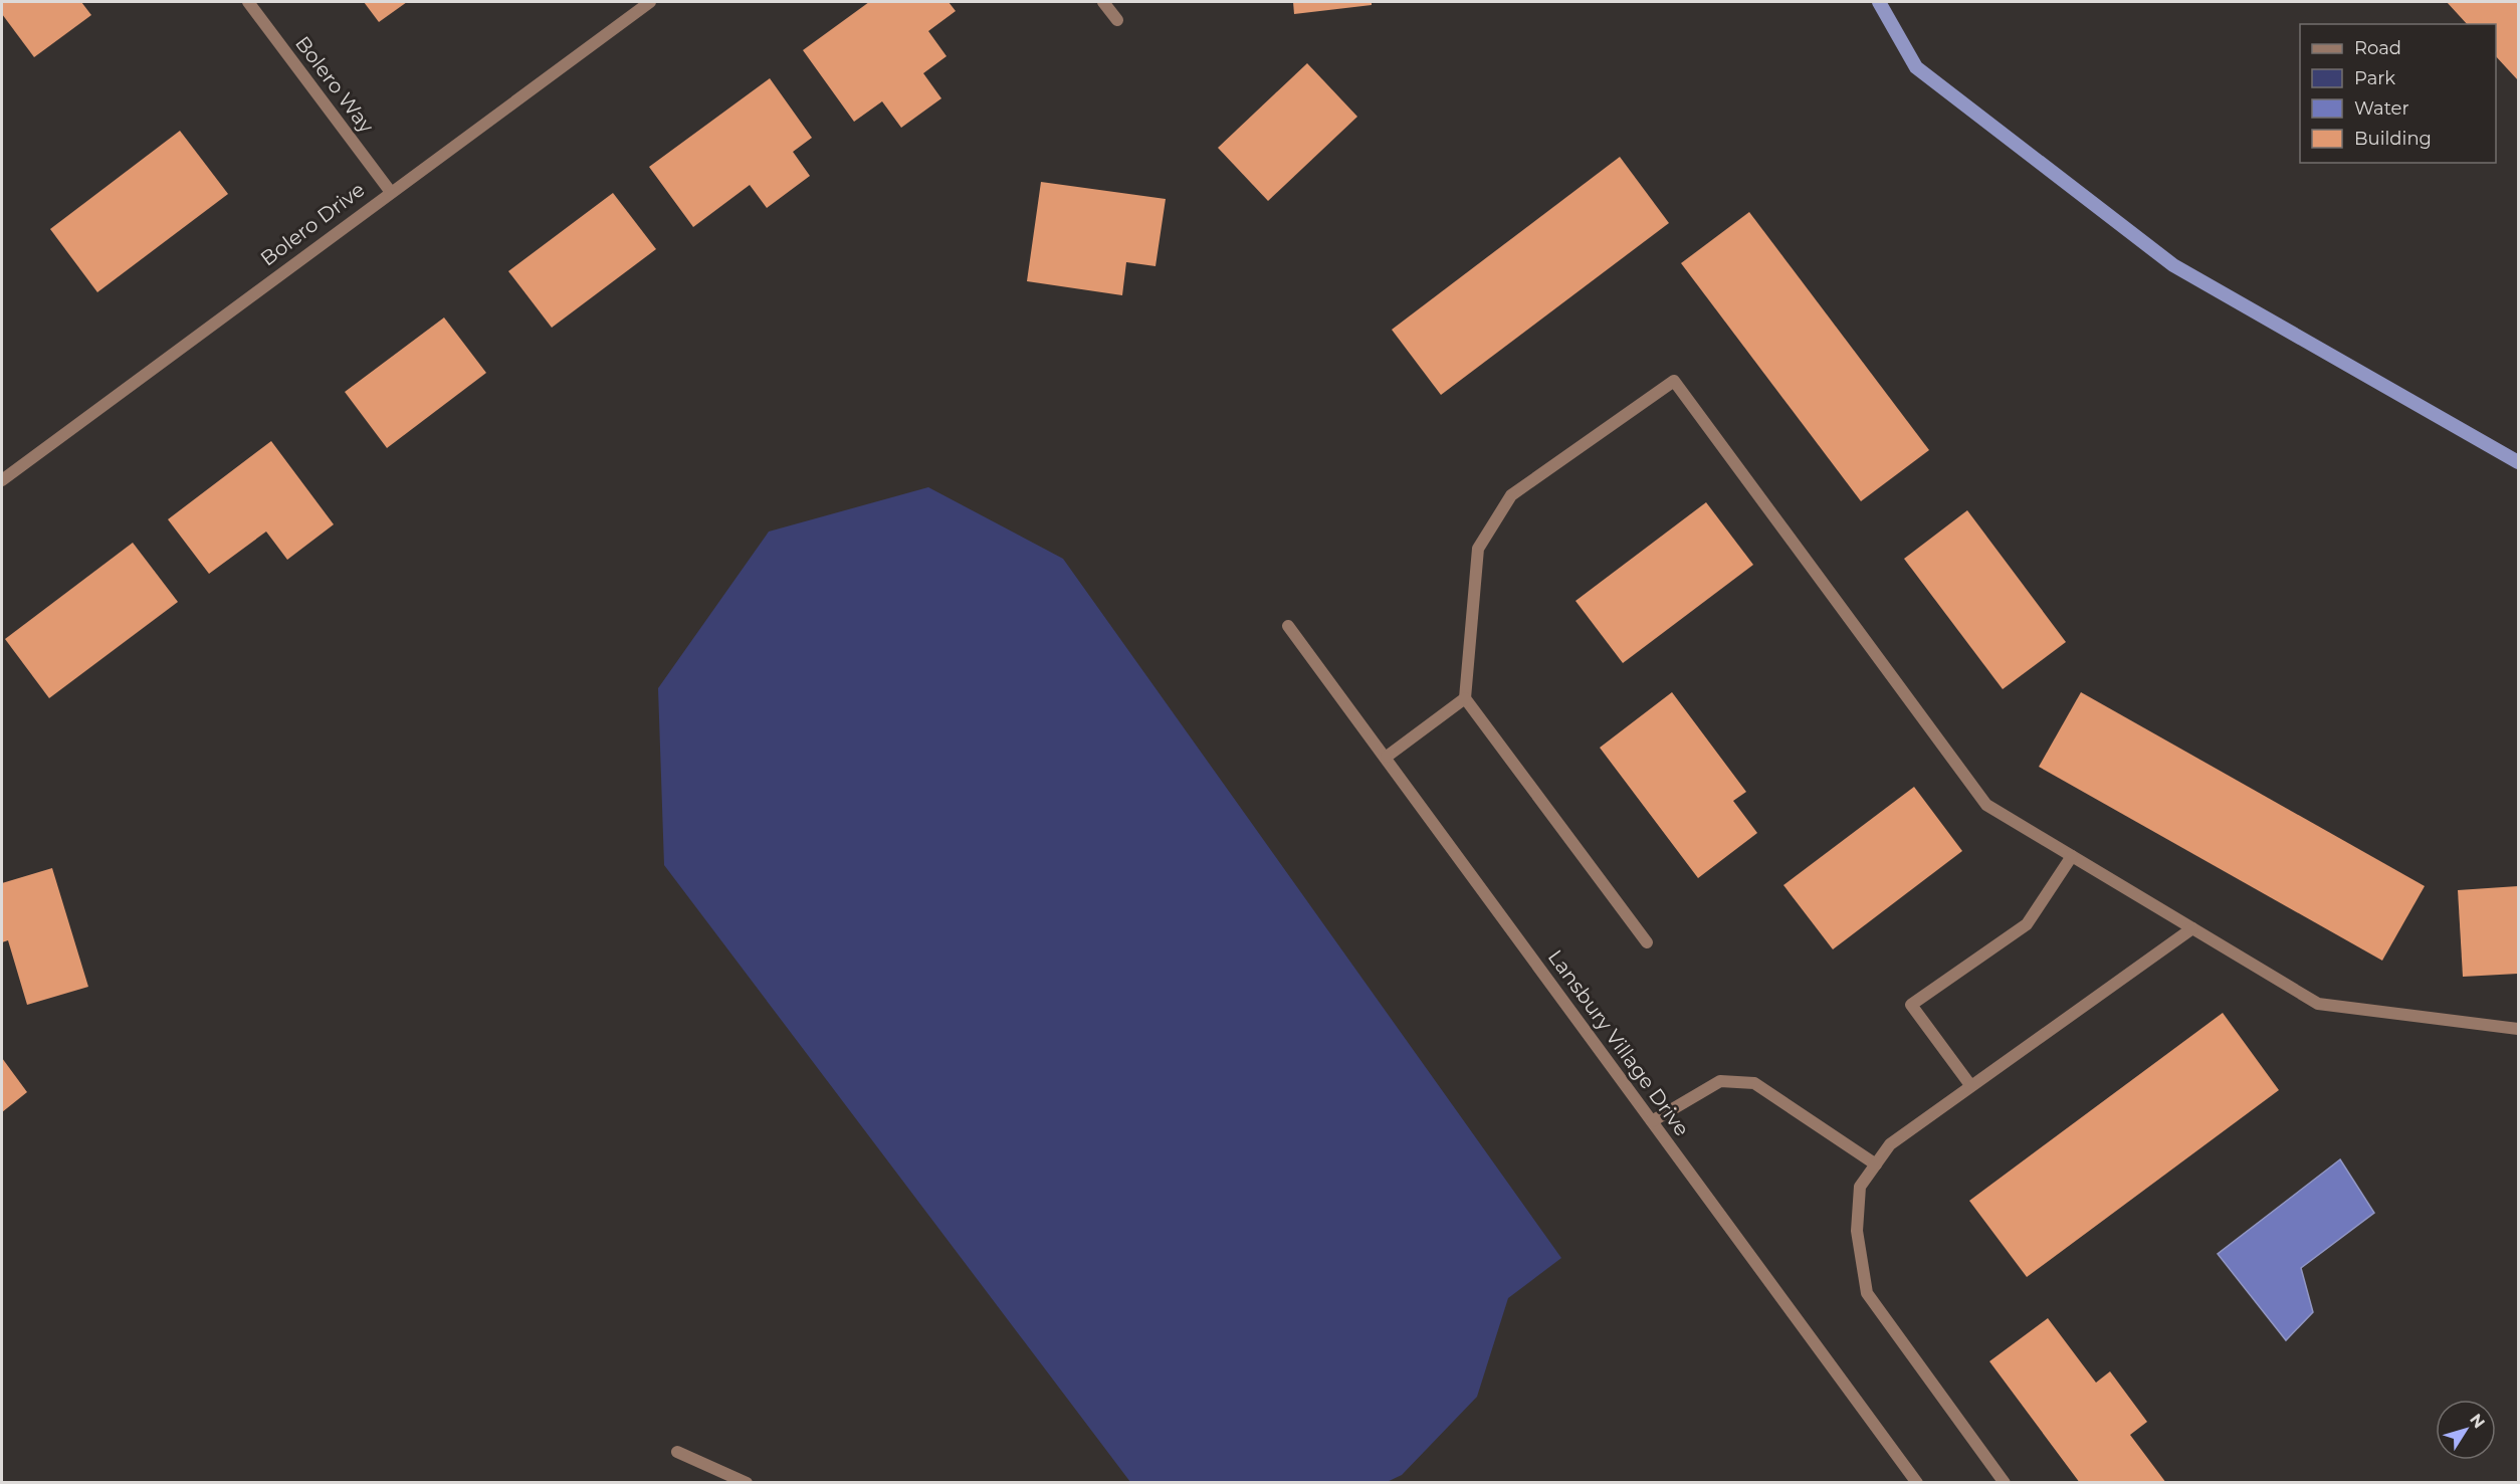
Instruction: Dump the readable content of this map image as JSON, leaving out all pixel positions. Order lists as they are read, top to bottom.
{
  "streets": {
    "street": ["Bolero Way", "Bolero Drive", "Lansbury Village Drive"]
  },
  "crossings": [
    ["Bolero Way", "Bolero Drive"]
  ],
  "legend": [
    "Road",
    "Park",
    "Water",
    "Building"
  ],
  "north": "top right"
}
